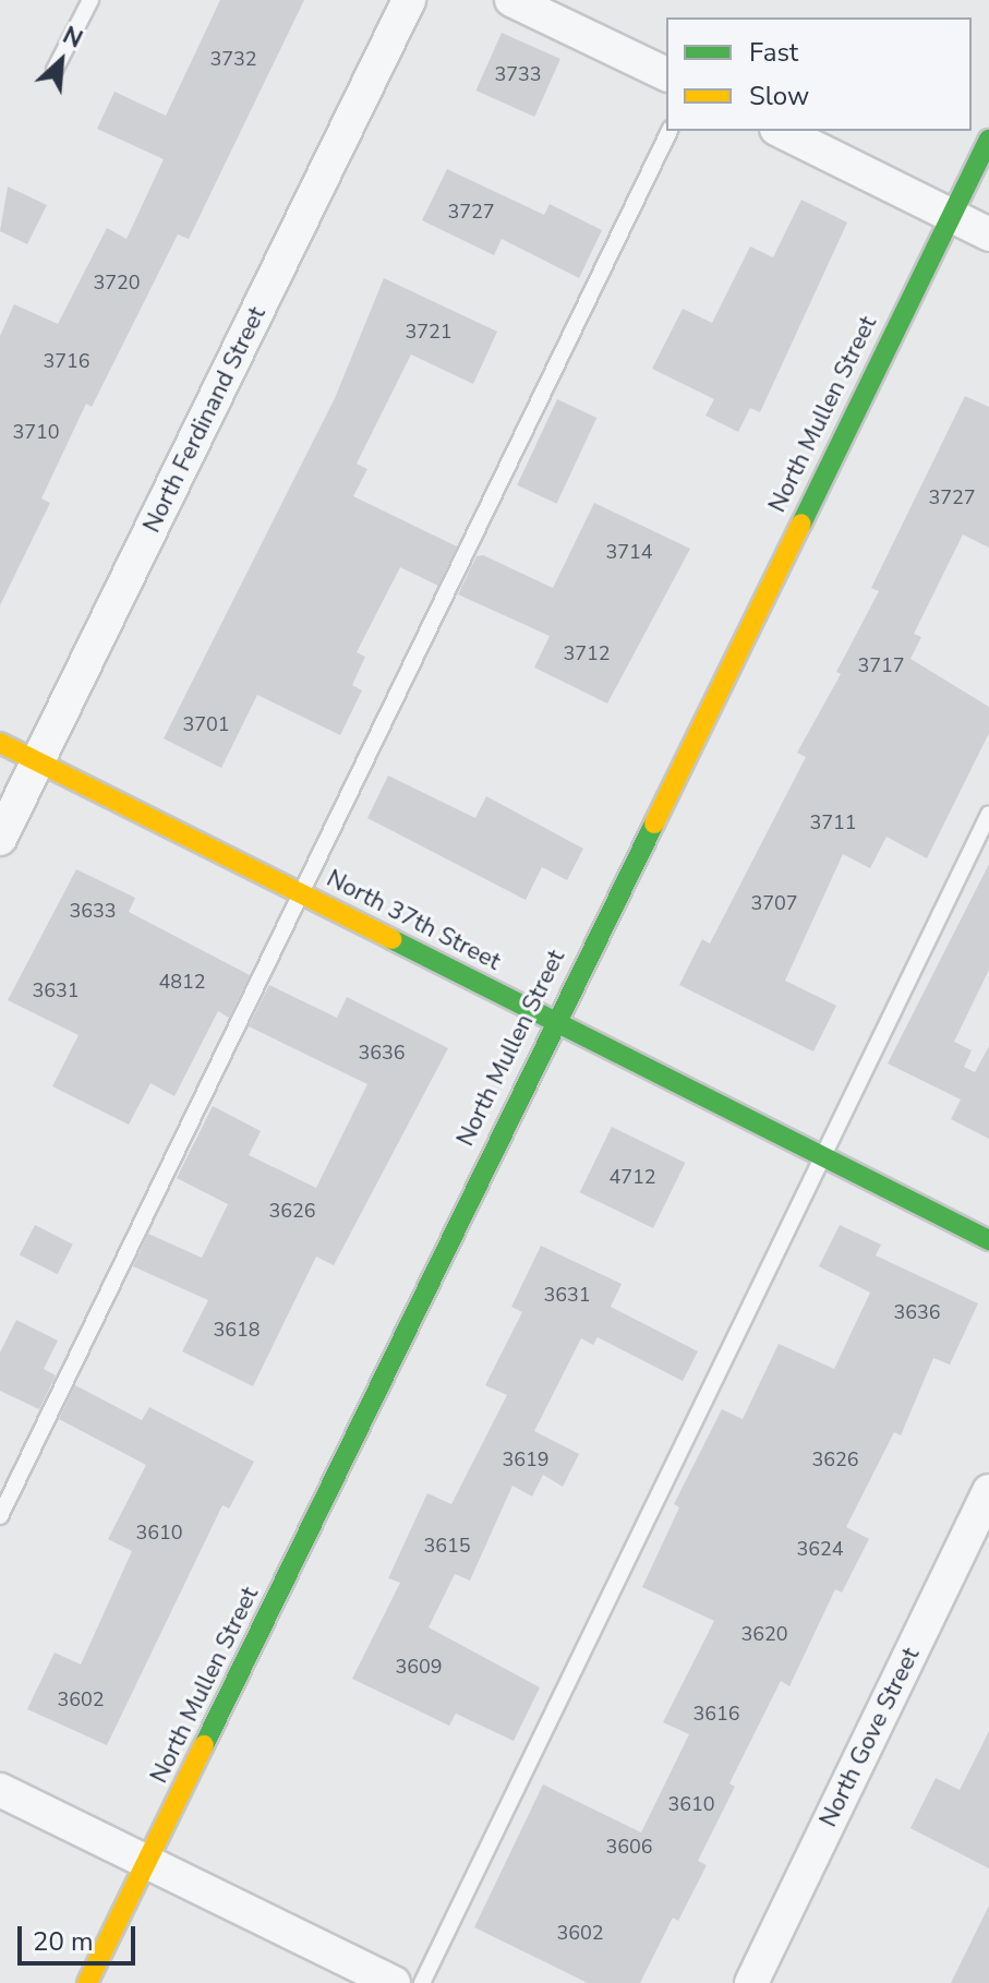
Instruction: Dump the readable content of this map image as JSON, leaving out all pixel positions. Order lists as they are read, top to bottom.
{
  "streets": {
    "street": [
      "North Mullen Street",
      "North Ferdinand Street",
      "North 37th Street",
      "North Gove Street"
    ]
  },
  "crossings": [
    ["North Mullen Street", "North 37th Street"],
    ["North Ferdinand Street", "North 37th Street"]
  ],
  "house_numbers": [
    "3732",
    "3733",
    "3727",
    "3720",
    "3721",
    "3716",
    "3710",
    "3727",
    "3714",
    "3712",
    "3717",
    "3701",
    "3711",
    "3707",
    "3633",
    "4812",
    "3631",
    "3636",
    "4712",
    "3626",
    "3631",
    "3636",
    "3618",
    "3619",
    "3626",
    "3610",
    "3615",
    "3624",
    "3620",
    "3609",
    "3602",
    "3616",
    "3610",
    "3606",
    "3602"
  ],
  "legend": ["Fast", "Slow"],
  "scale_bar": "20 m",
  "north": "top right"
}
